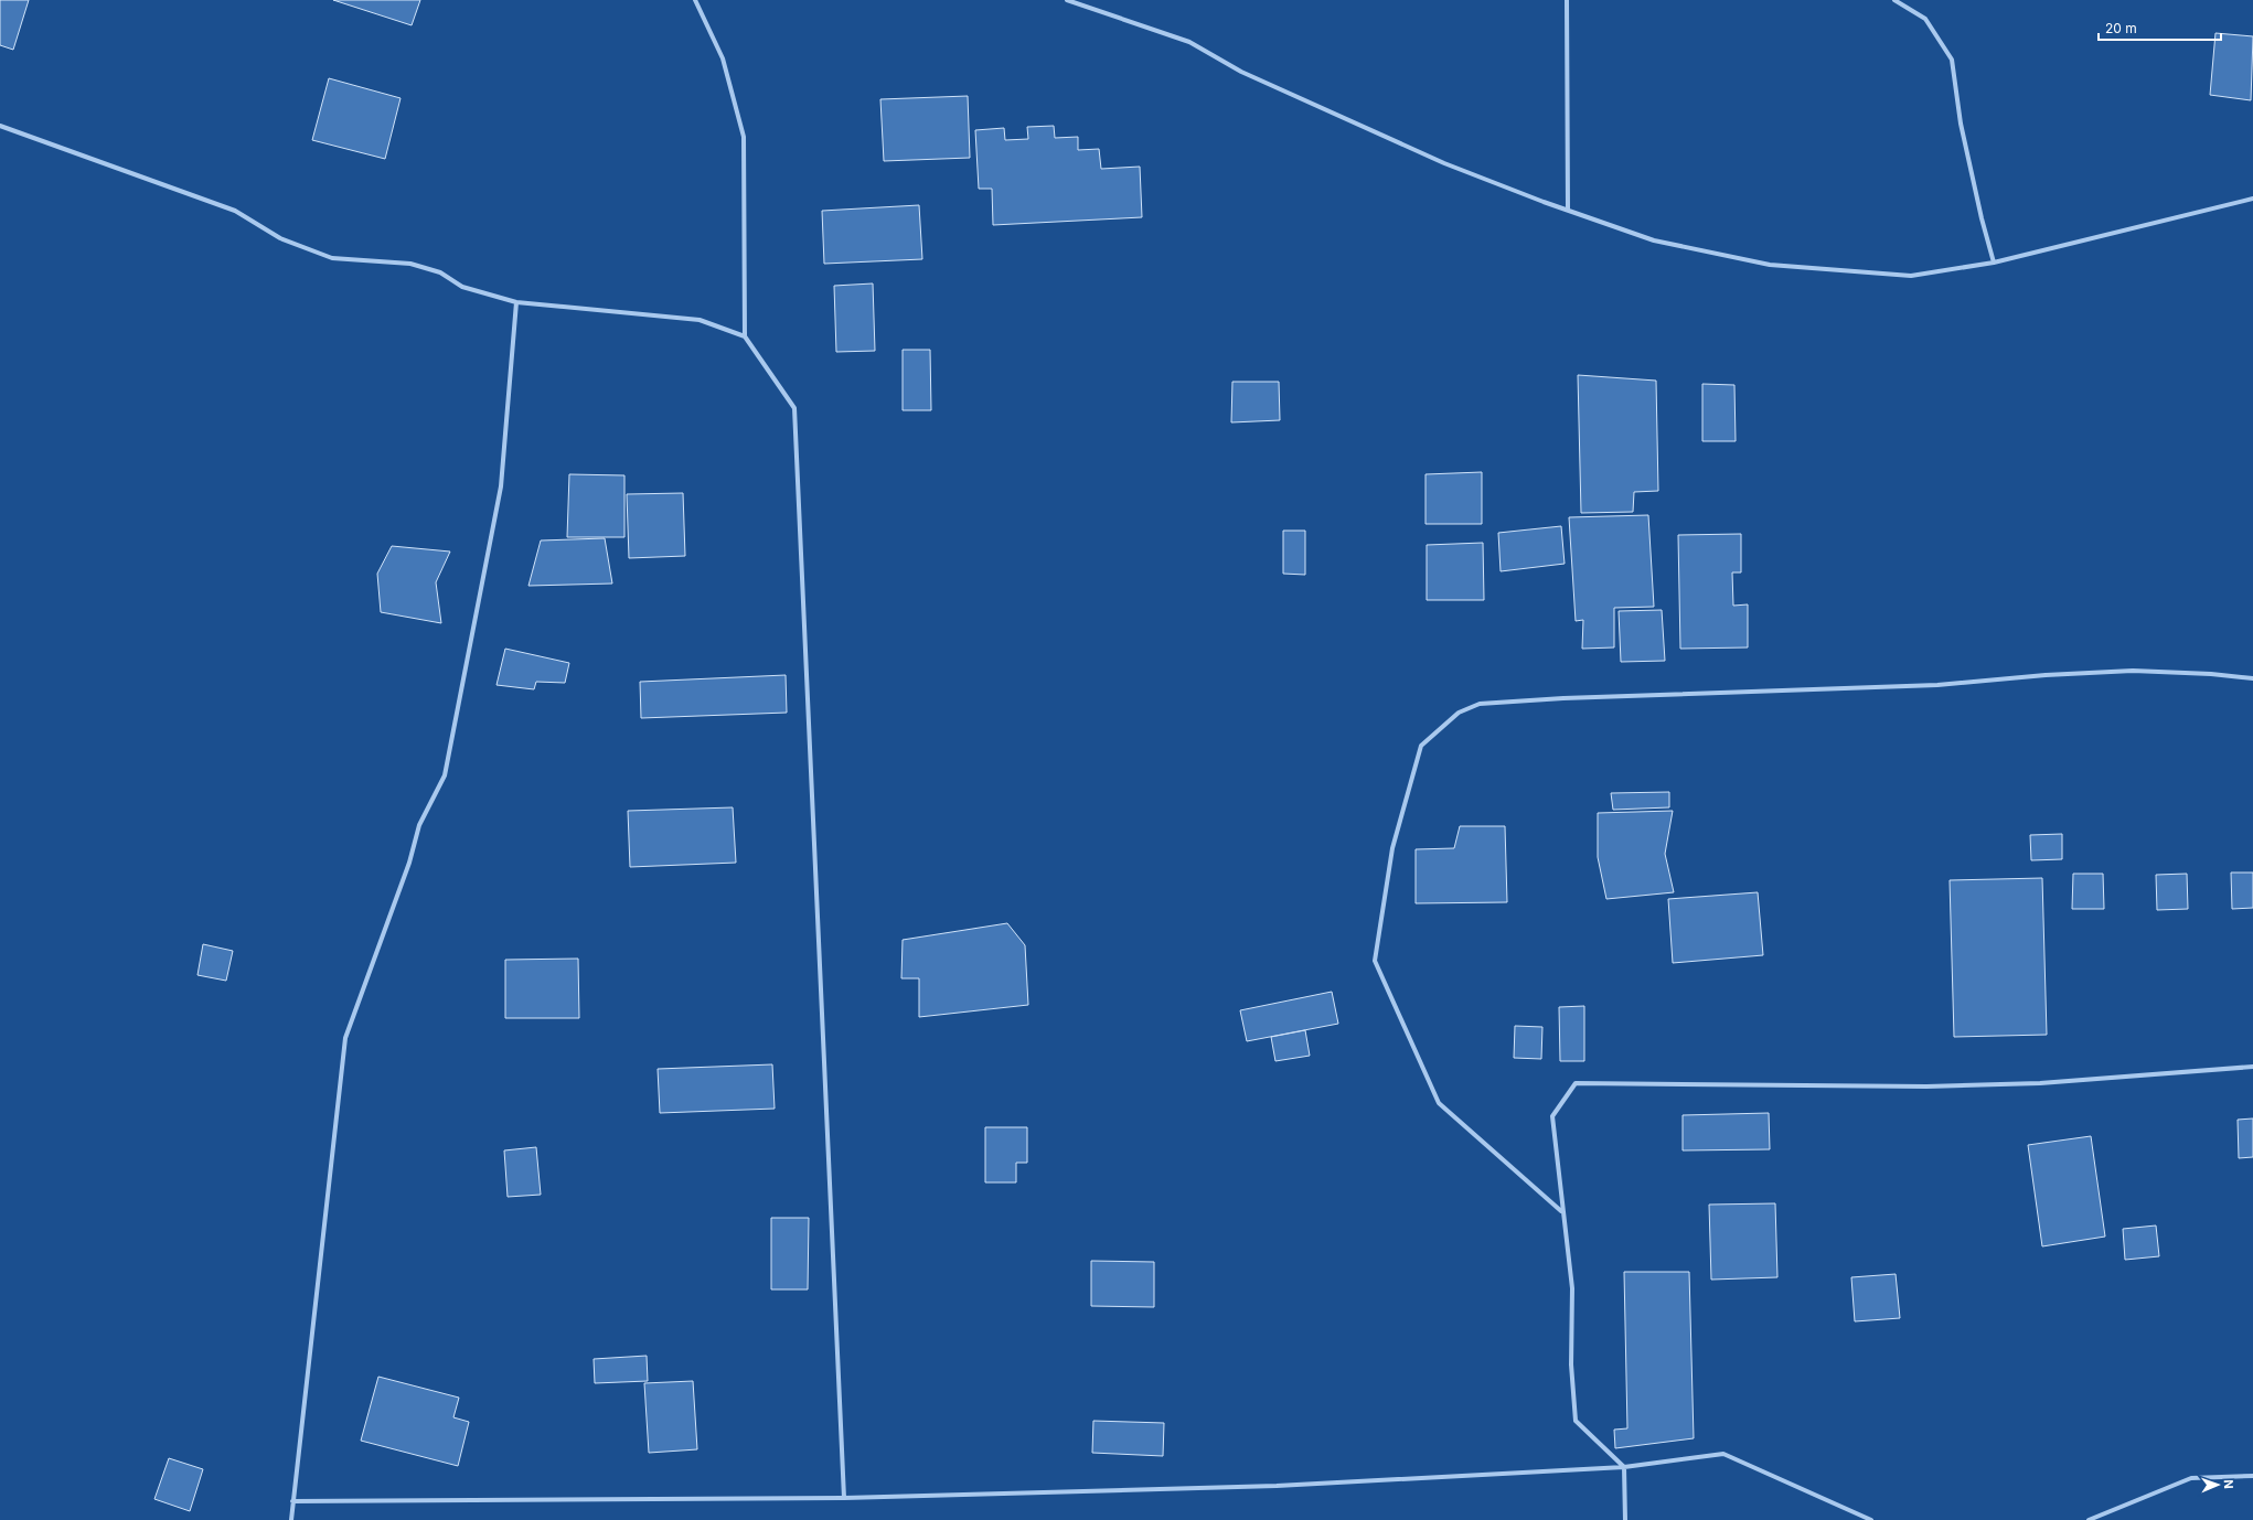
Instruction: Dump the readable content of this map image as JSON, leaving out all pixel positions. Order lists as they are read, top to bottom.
{
  "scale_bar": "20 m",
  "north": "right"
}
